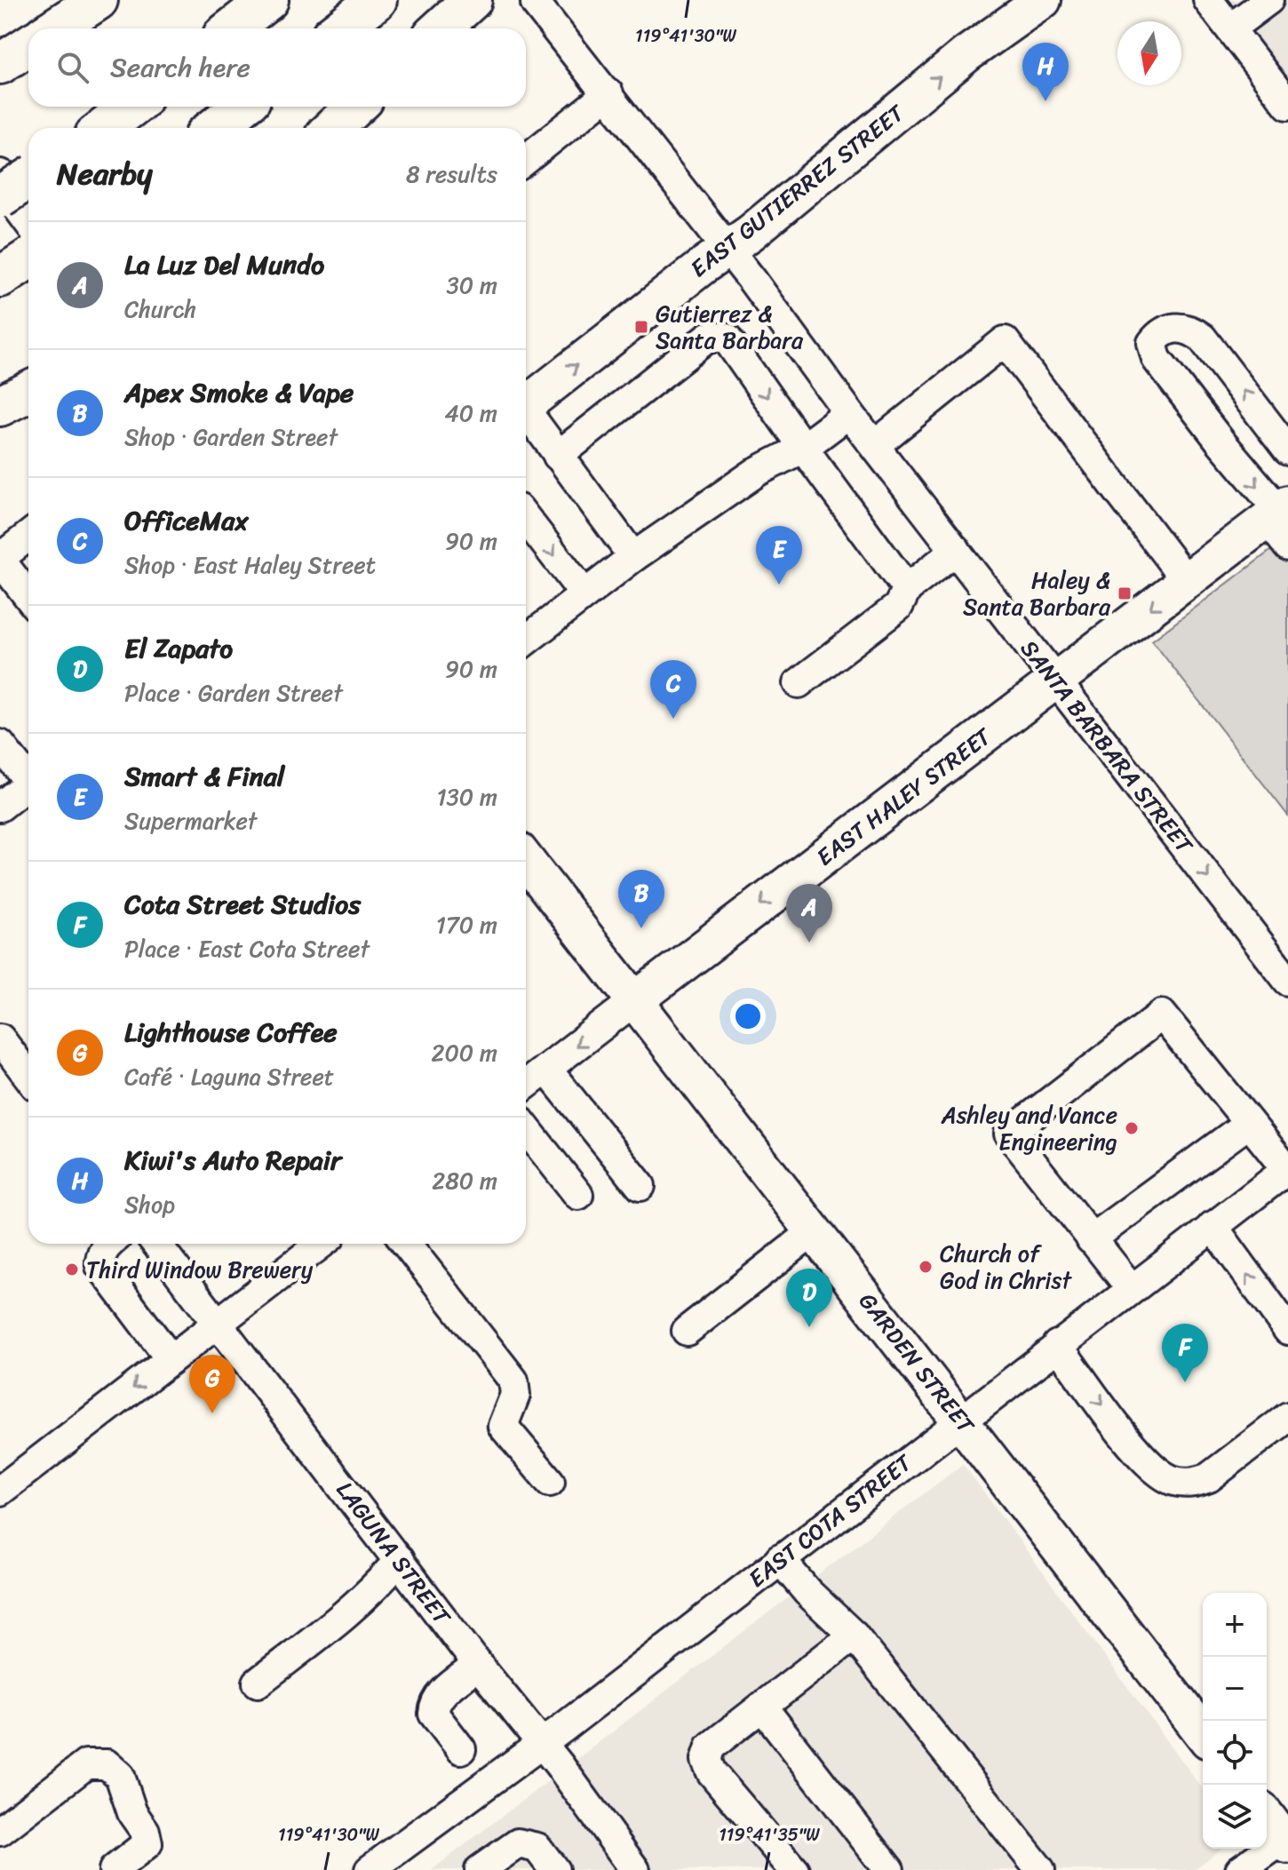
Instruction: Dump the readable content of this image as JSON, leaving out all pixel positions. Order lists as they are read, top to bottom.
{
  "streets": {
    "main road": ["EAST GUTIERREZ STREET", "EAST HALEY STREET", "GARDEN STREET"],
    "street": ["SANTA BARBARA STREET", "EAST COTA STREET", "LAGUNA STREET"]
  },
  "crossings": [
    ["EAST GUTIERREZ STREET", "SANTA BARBARA STREET"],
    ["SANTA BARBARA STREET", "EAST HALEY STREET"],
    ["EAST HALEY STREET", "GARDEN STREET"],
    ["GARDEN STREET", "EAST COTA STREET"],
    ["EAST COTA STREET", "LAGUNA STREET"]
  ],
  "one_way": ["EAST GUTIERREZ STREET", "EAST HALEY STREET"],
  "places": {
    "transit": ["Gutierrez & Santa Barbara", "Haley & Santa Barbara"],
    "other": ["Ashley and Vance Engineering", "Church of God in Christ", "Third Window Brewery"]
  },
  "north": "bottom",
  "page": {
    "search": "Search here",
    "pins": [
      "H",
      "E",
      "C",
      "B",
      "A",
      "D",
      "F",
      "G"
    ],
    "heading": ["Nearby", "8 results"],
    "list": [
      {
        "mark": "A",
        "name": "La Luz Del Mundo",
        "note": "Church",
        "value": "30 m"
      },
      {
        "mark": "B",
        "name": "Apex Smoke & Vape",
        "note": "Shop · Garden Street",
        "value": "40 m"
      },
      {
        "mark": "C",
        "name": "OfficeMax",
        "note": "Shop · East Haley Street",
        "value": "90 m"
      },
      {
        "mark": "D",
        "name": "El Zapato",
        "note": "Place · Garden Street",
        "value": "90 m"
      },
      {
        "mark": "E",
        "name": "Smart & Final",
        "note": "Supermarket",
        "value": "130 m"
      },
      {
        "mark": "F",
        "name": "Cota Street Studios",
        "note": "Place · East Cota Street",
        "value": "170 m"
      },
      {
        "mark": "G",
        "name": "Lighthouse Coffee",
        "note": "Café · Laguna Street",
        "value": "200 m"
      },
      {
        "mark": "H",
        "name": "Kiwi's Auto Repair",
        "note": "Shop",
        "value": "280 m"
      }
    ],
    "map_buttons": ["+", "−"]
  },
  "coordinates": ["119°41'30\"W", "119°41'35\"W"]
}
